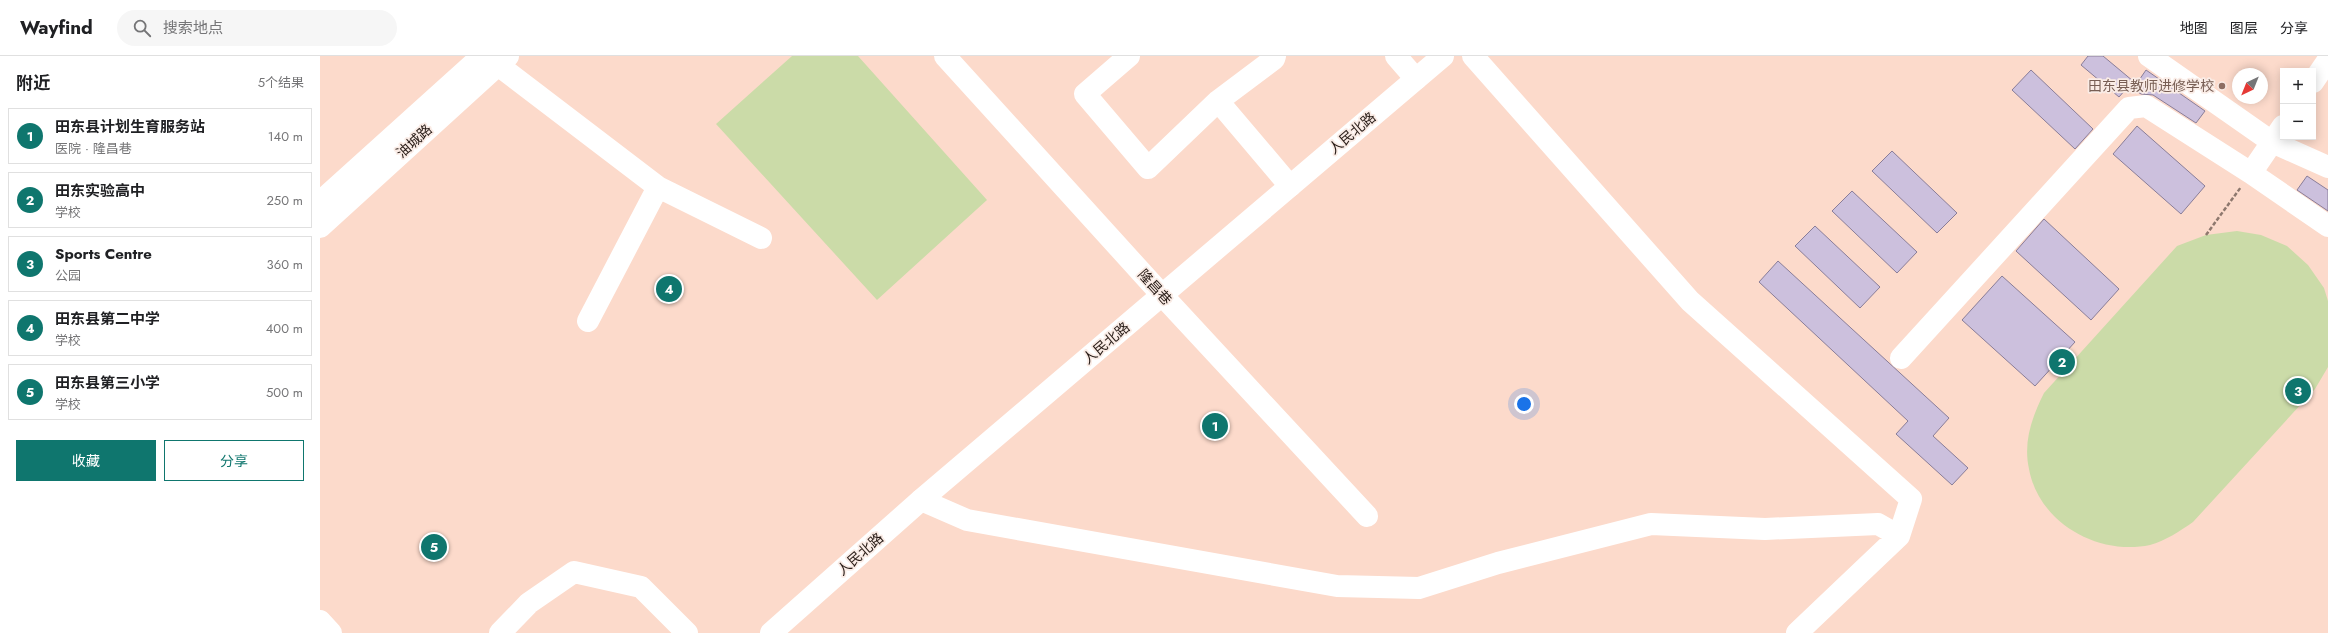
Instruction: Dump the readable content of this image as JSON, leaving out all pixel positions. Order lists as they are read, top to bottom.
{
  "streets": {
    "street": ["人民北路", "油城路", "隆昌巷"]
  },
  "crossings": [
    ["人民北路", "隆昌巷"]
  ],
  "places": ["田东县教师进修学校"],
  "north": "bottom left",
  "page": {
    "header": "Wayfind",
    "search": "搜索地点",
    "nav": ["地图", "图层", "分享"],
    "heading": ["附近", "5个结果"],
    "map_buttons": ["+", "−"],
    "list": [
      {
        "mark": "1",
        "name": "田东县计划生育服务站",
        "note": "医院 · 隆昌巷",
        "value": "140 m"
      },
      {
        "mark": "2",
        "name": "田东实验高中",
        "note": "学校",
        "value": "250 m"
      },
      {
        "mark": "3",
        "name": "Sports Centre",
        "note": "公园",
        "value": "360 m"
      },
      {
        "mark": "4",
        "name": "田东县第二中学",
        "note": "学校",
        "value": "400 m"
      },
      {
        "mark": "5",
        "name": "田东县第三小学",
        "note": "学校",
        "value": "500 m"
      }
    ],
    "pins": [
      "4",
      "2",
      "3",
      "1",
      "5"
    ],
    "buttons": ["收藏", "分享"]
  }
}
